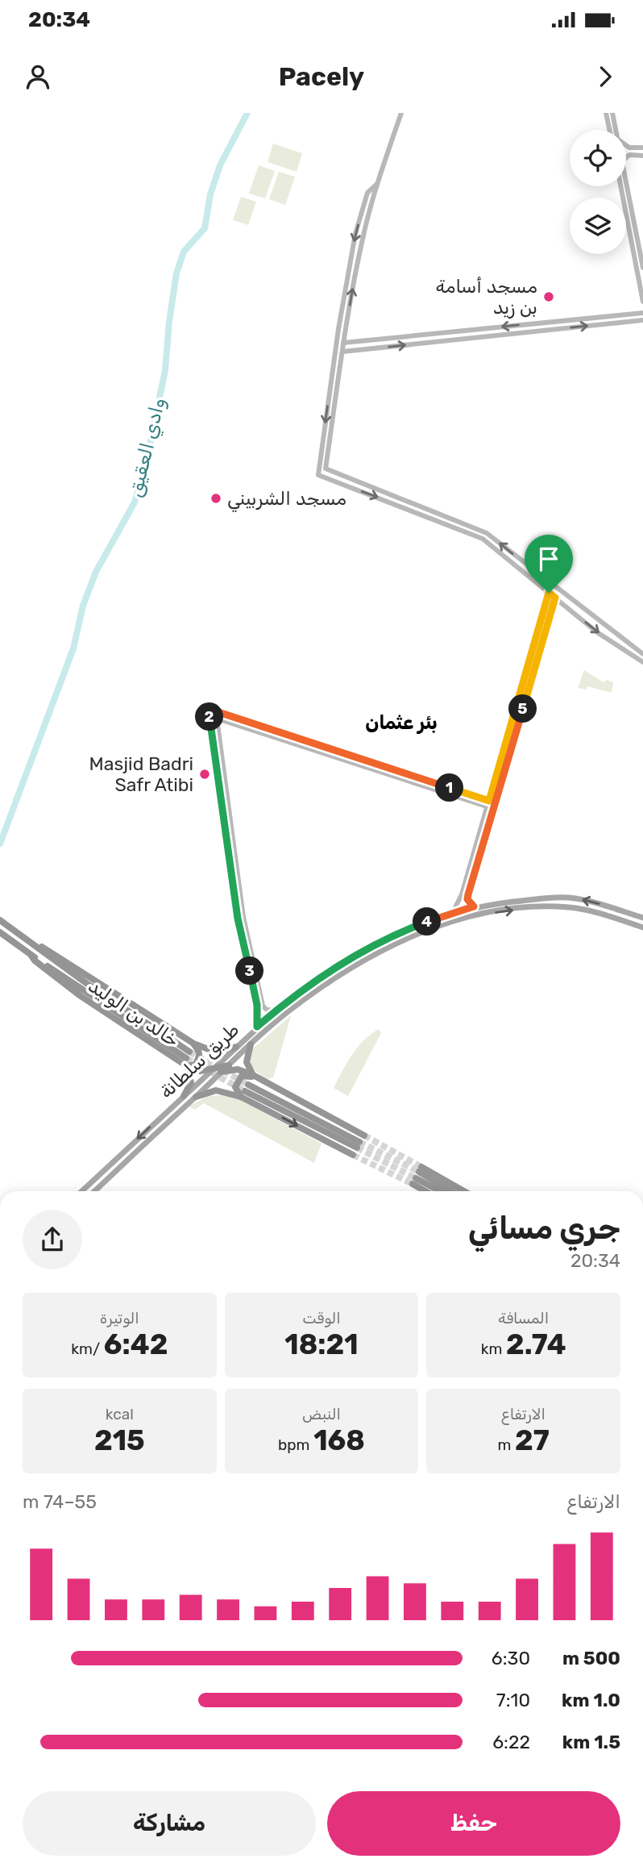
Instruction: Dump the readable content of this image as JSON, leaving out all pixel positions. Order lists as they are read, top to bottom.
{
  "streets": {
    "highway": ["خالد بن الوليد"],
    "main road": ["طريق سلطانة"]
  },
  "crossings": [
    ["خالد بن الوليد", "طريق سلطانة"]
  ],
  "districts": ["بئر عثمان"],
  "water": ["وادي العقيق"],
  "places": ["مسجد أسامة بن زيد", "مسجد الشربيني", "Masjid Badri Safr Atibi"],
  "page": {
    "status": "20:34",
    "header": "Pacely",
    "pins": [
      "5",
      "2",
      "1",
      "4",
      "3"
    ],
    "heading": ["جري مسائي", "20:34"],
    "stats": [
      ["المسافة", "2.74 km"],
      ["الوقت", "18:21"],
      ["الوتيرة", "6:42 /km"],
      ["الارتفاع", "27 m"],
      ["النبض", "168 bpm"],
      ["kcal", "215"]
    ],
    "chart": ["الارتفاع", "55–74 m"],
    "list": [
      {
        "name": "500 m",
        "note": "6:30"
      },
      {
        "name": "1.0 km",
        "note": "7:10"
      },
      {
        "name": "1.5 km",
        "note": "6:22"
      }
    ],
    "buttons": ["حفظ", "مشاركة"]
  }
}
